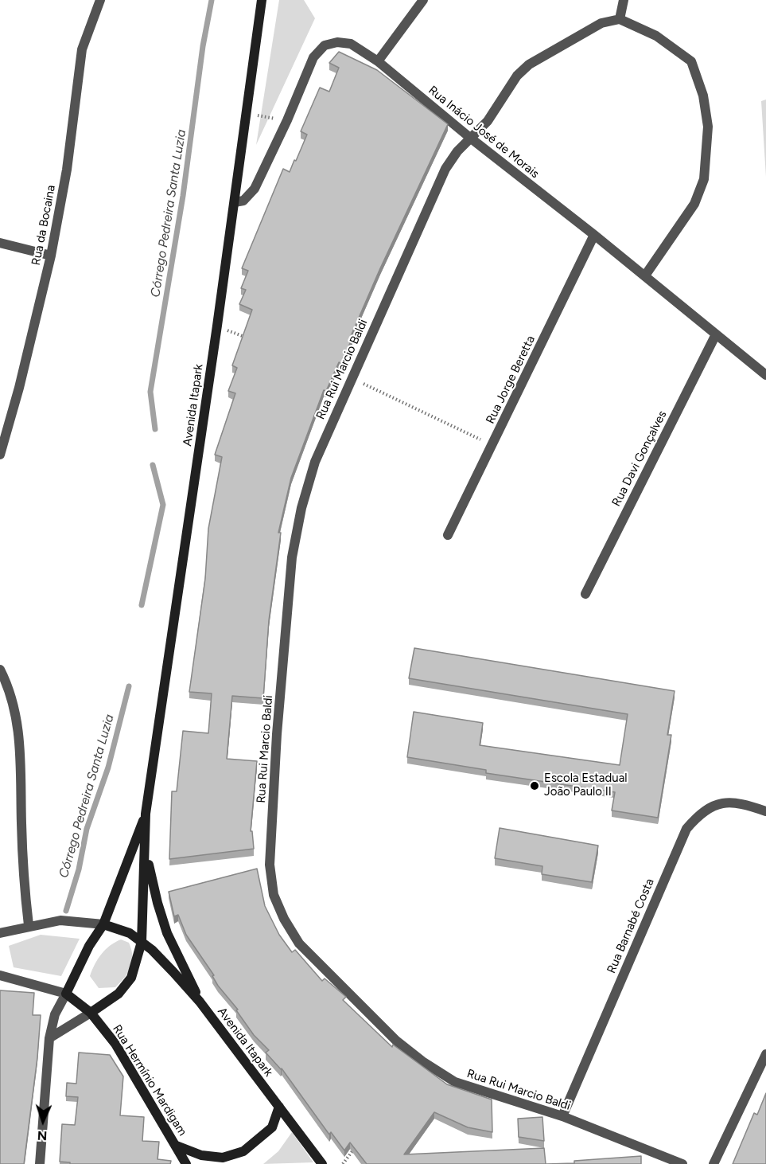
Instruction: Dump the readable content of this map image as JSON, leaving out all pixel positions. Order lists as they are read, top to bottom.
{
  "streets": {
    "main road": ["Avenida Itapark", "Rua Hermínio Mardigam"],
    "street": [
      "Rua Inácio José de Morais",
      "Rua da Bocaina",
      "Rua Rui Marcio Baldi",
      "Rua Jorge Beretta",
      "Rua Davi Gonçalves",
      "Rua Barnabé Costa"
    ]
  },
  "crossings": [
    ["Rua Inácio José de Morais", "Rua Rui Marcio Baldi"],
    ["Rua Inácio José de Morais", "Rua Jorge Beretta"],
    ["Rua Inácio José de Morais", "Avenida Itapark"],
    ["Rua Inácio José de Morais", "Rua Davi Gonçalves"],
    ["Rua Rui Marcio Baldi", "Rua Barnabé Costa"],
    ["Avenida Itapark", "Rua Hermínio Mardigam"]
  ],
  "water": ["Córrego Pedreira Santa Luzia"],
  "places": ["Escola Estadual João Paulo II"],
  "north": "bottom"
}
